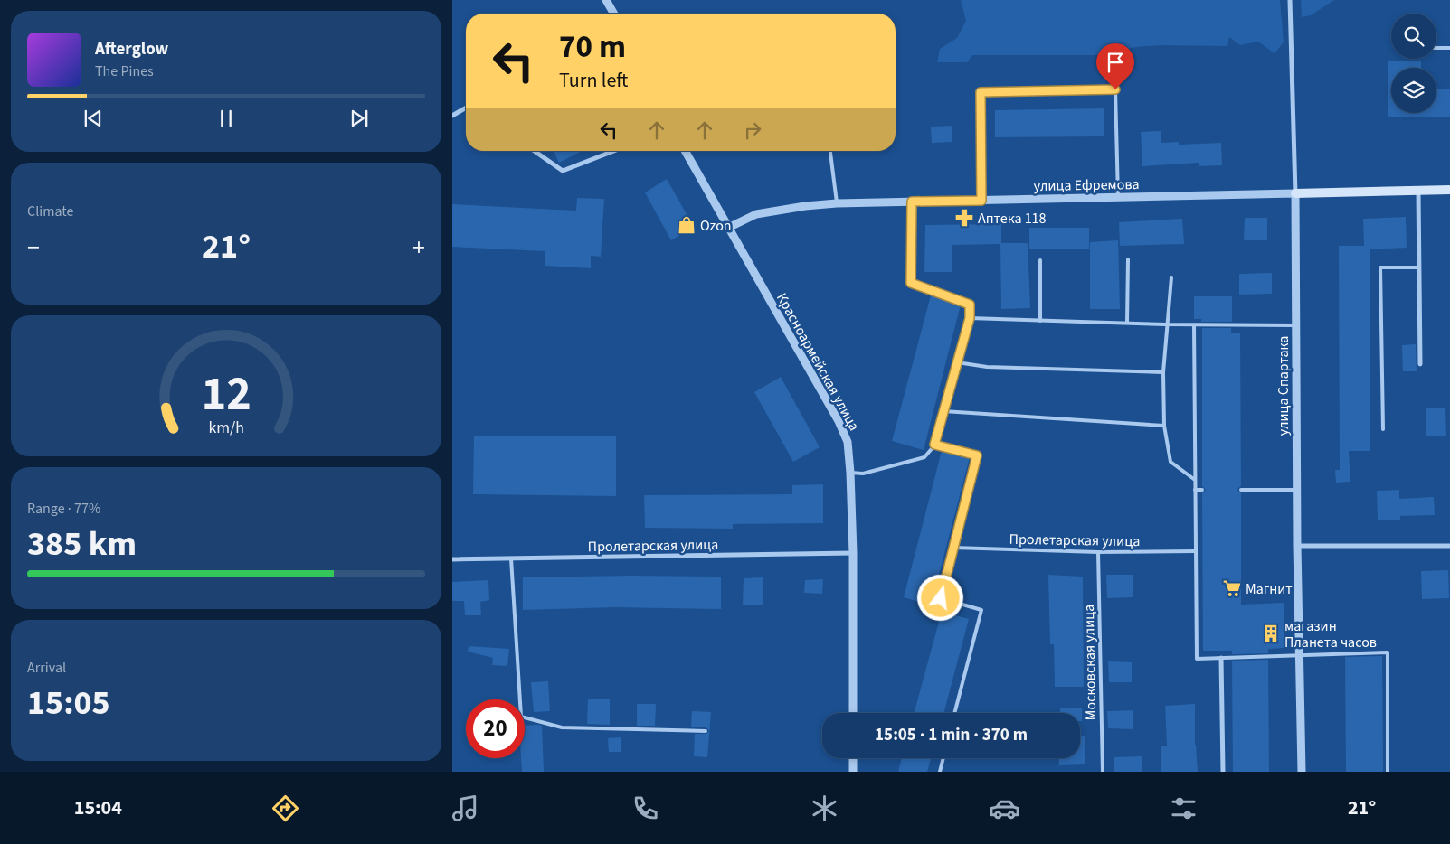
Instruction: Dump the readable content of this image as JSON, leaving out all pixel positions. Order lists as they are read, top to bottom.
{
  "streets": {
    "main road": ["улица Ефремова"],
    "street": ["Красноармейская улица", "улица Спартака", "Пролетарская улица"],
    "lane": ["Московская улица"]
  },
  "crossings": [
    ["улица Ефремова", "Красноармейская улица"],
    ["улица Ефремова", "улица Спартака"],
    ["Красноармейская улица", "Пролетарская улица"],
    ["Пролетарская улица", "Московская улица"]
  ],
  "places": {
    "pharmacy": ["Аптека 118"],
    "shop": ["Ozon"],
    "supermarket": ["Магнит"],
    "building": ["магазин Планета часов"]
  },
  "page": {
    "turn": ["70 m", "Turn left"],
    "song": ["Afterglow", "The Pines"],
    "tile": [
      "Climate",
      ["Range · 77%", "385 km"],
      ["Arrival", "15:05"]
    ],
    "heat": ["−", "21°", "+"],
    "limit": "20",
    "trip": "15:05 · 1 min · 370 m",
    "tabs": ["15:04", "21°"],
    "gauge": ["12", "km/h"]
  }
}
